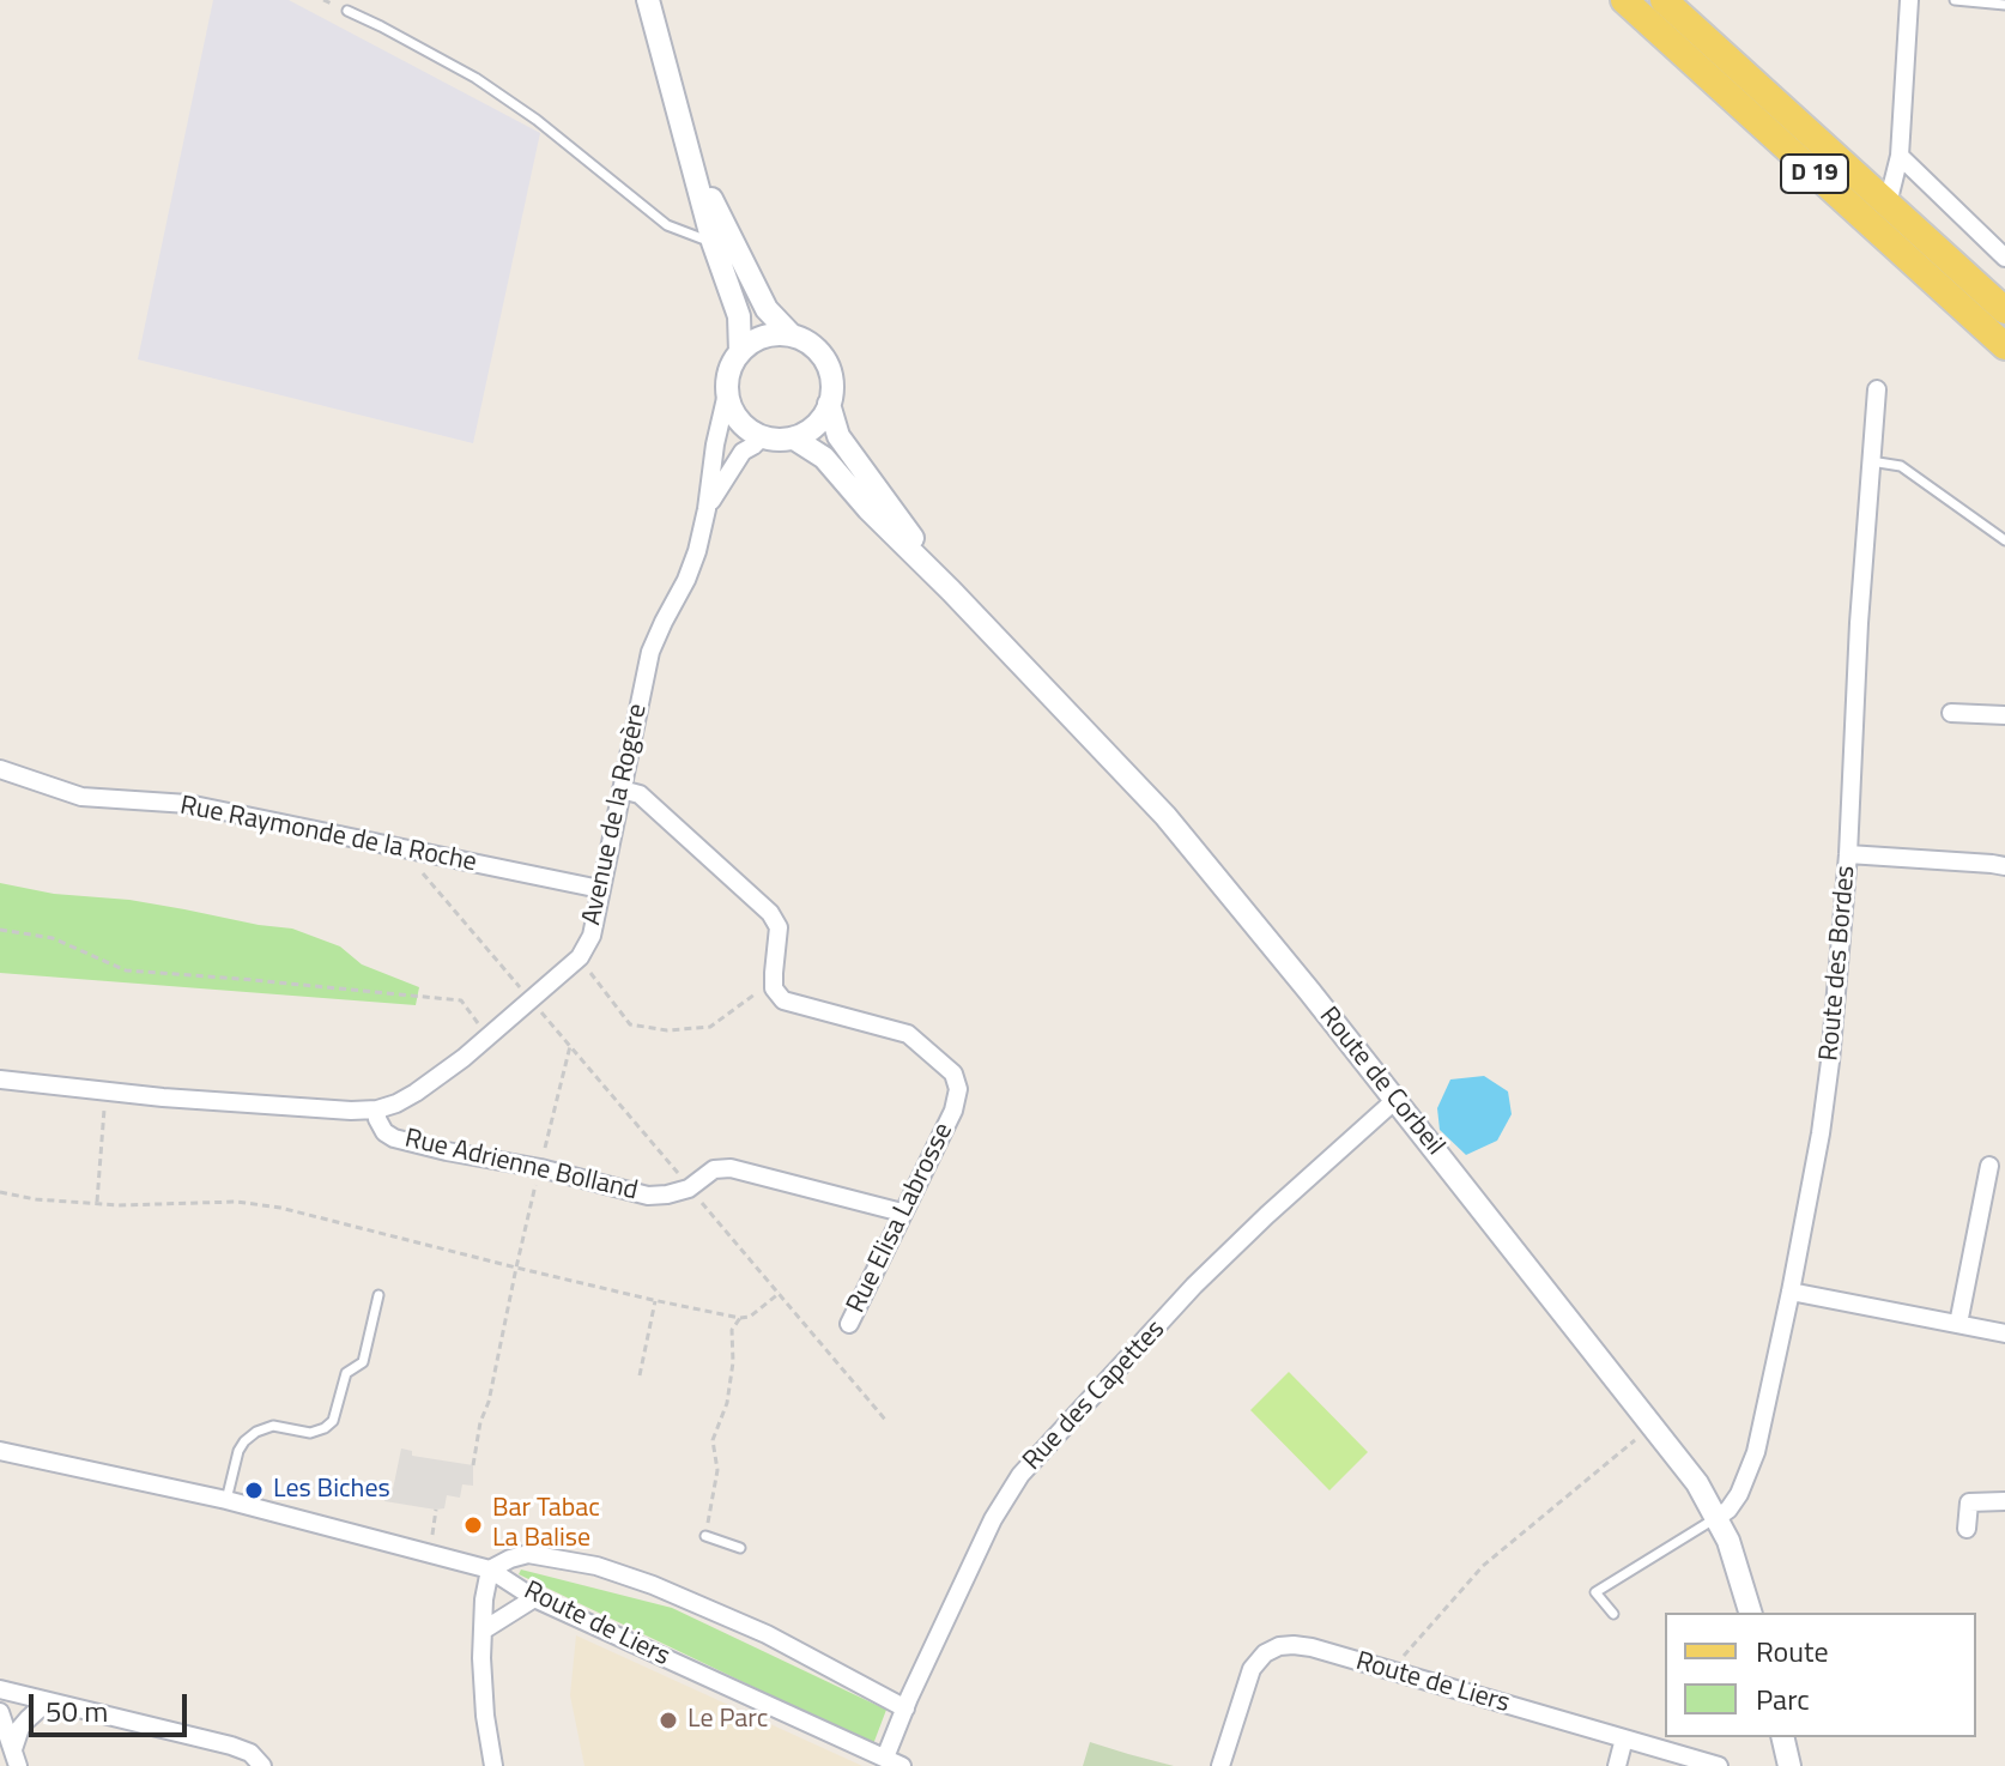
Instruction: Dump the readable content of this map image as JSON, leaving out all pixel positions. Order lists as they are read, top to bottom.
{
  "streets": {
    "main road": ["D 19"],
    "street": [
      "Avenue de la Rogère",
      "Rue Raymonde de la Roche",
      "Route des Bordes",
      "Route de Corbeil",
      "Rue Adrienne Bolland",
      "Rue Elisa Labrosse",
      "Rue des Capettes",
      "Route de Liers"
    ]
  },
  "crossings": [
    ["Avenue de la Rogère", "Rue Raymonde de la Roche"],
    ["Avenue de la Rogère", "Route de Corbeil"],
    ["Avenue de la Rogère", "Rue Adrienne Bolland"],
    ["Route des Bordes", "Route de Corbeil"],
    ["Route de Corbeil", "Rue des Capettes"],
    ["Rue Adrienne Bolland", "Rue Elisa Labrosse"],
    ["Rue des Capettes", "Route de Liers"]
  ],
  "places": ["Les Biches", "Bar Tabac La Balise", "Le Parc"],
  "legend": ["Route", "Parc"],
  "scale_bar": "50 m"
}
